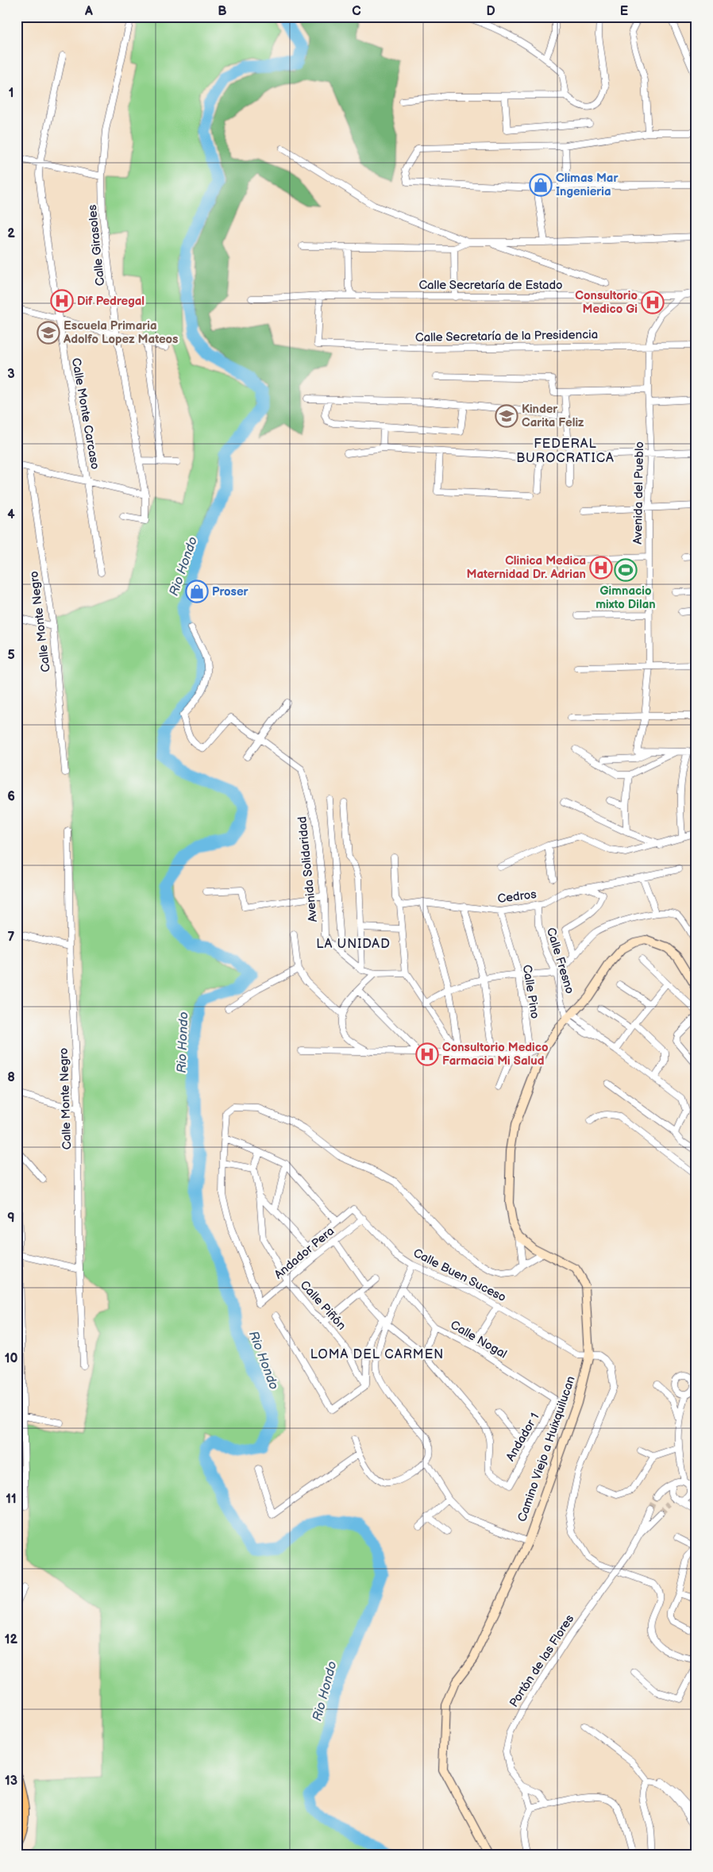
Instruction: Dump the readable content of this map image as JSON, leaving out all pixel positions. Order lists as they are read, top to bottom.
{
  "streets": {
    "main road": ["Camino Viejo a Huixquilucan"],
    "street": [
      "Calle Girasoles",
      "Calle Secretaría de Estado",
      "Calle Secretaría de la Presidencia",
      "Calle Monte Carcaso",
      "Avenida del Pueblo",
      "Calle Monte Negro",
      "Avenida Solidaridad",
      "Cedros",
      "Calle Fresno",
      "Calle Pino",
      "Andador Pera",
      "Calle Buen Suceso",
      "Calle Piñón",
      "Calle Nogal",
      "Andador 1",
      "Portón de las Flores"
    ]
  },
  "crossings": [
    ["Calle Secretaría de Estado", "Calle Secretaría de la Presidencia"],
    ["Calle Secretaría de Estado", "Avenida del Pueblo"],
    ["Calle Secretaría de la Presidencia", "Avenida del Pueblo"],
    ["Cedros", "Calle Fresno"],
    ["Cedros", "Calle Pino"],
    ["Calle Fresno", "Camino Viejo a Huixquilucan"],
    ["Andador Pera", "Calle Buen Suceso"],
    ["Andador Pera", "Calle Piñón"],
    ["Calle Buen Suceso", "Camino Viejo a Huixquilucan"],
    ["Calle Nogal", "Andador 1"]
  ],
  "districts": ["FEDERAL BUROCRATICA", "LA UNIDAD", "LOMA DEL CARMEN"],
  "water": ["Rio Hondo"],
  "places": {
    "shop": ["Climas Mar Ingenieria", "Proser"],
    "hospital": [
      "Dif Pedregal",
      "Consultorio Medico Gi",
      "Clinica Medica Maternidad Dr. Adrian",
      "Consultorio Medico Farmacia Mi Salud"
    ],
    "school or university": ["Escuela Primaria Adolfo Lopez Mateos", "Kinder Carita Feliz"],
    "sports": ["Gimnacio mixto Dilan"]
  },
  "grid": {
    "columns": [
      "A",
      "B",
      "C",
      "D",
      "E"
    ],
    "rows": [
      "1",
      "2",
      "3",
      "4",
      "5",
      "6",
      "7",
      "8",
      "9",
      "10",
      "11",
      "12",
      "13"
    ]
  }
}
